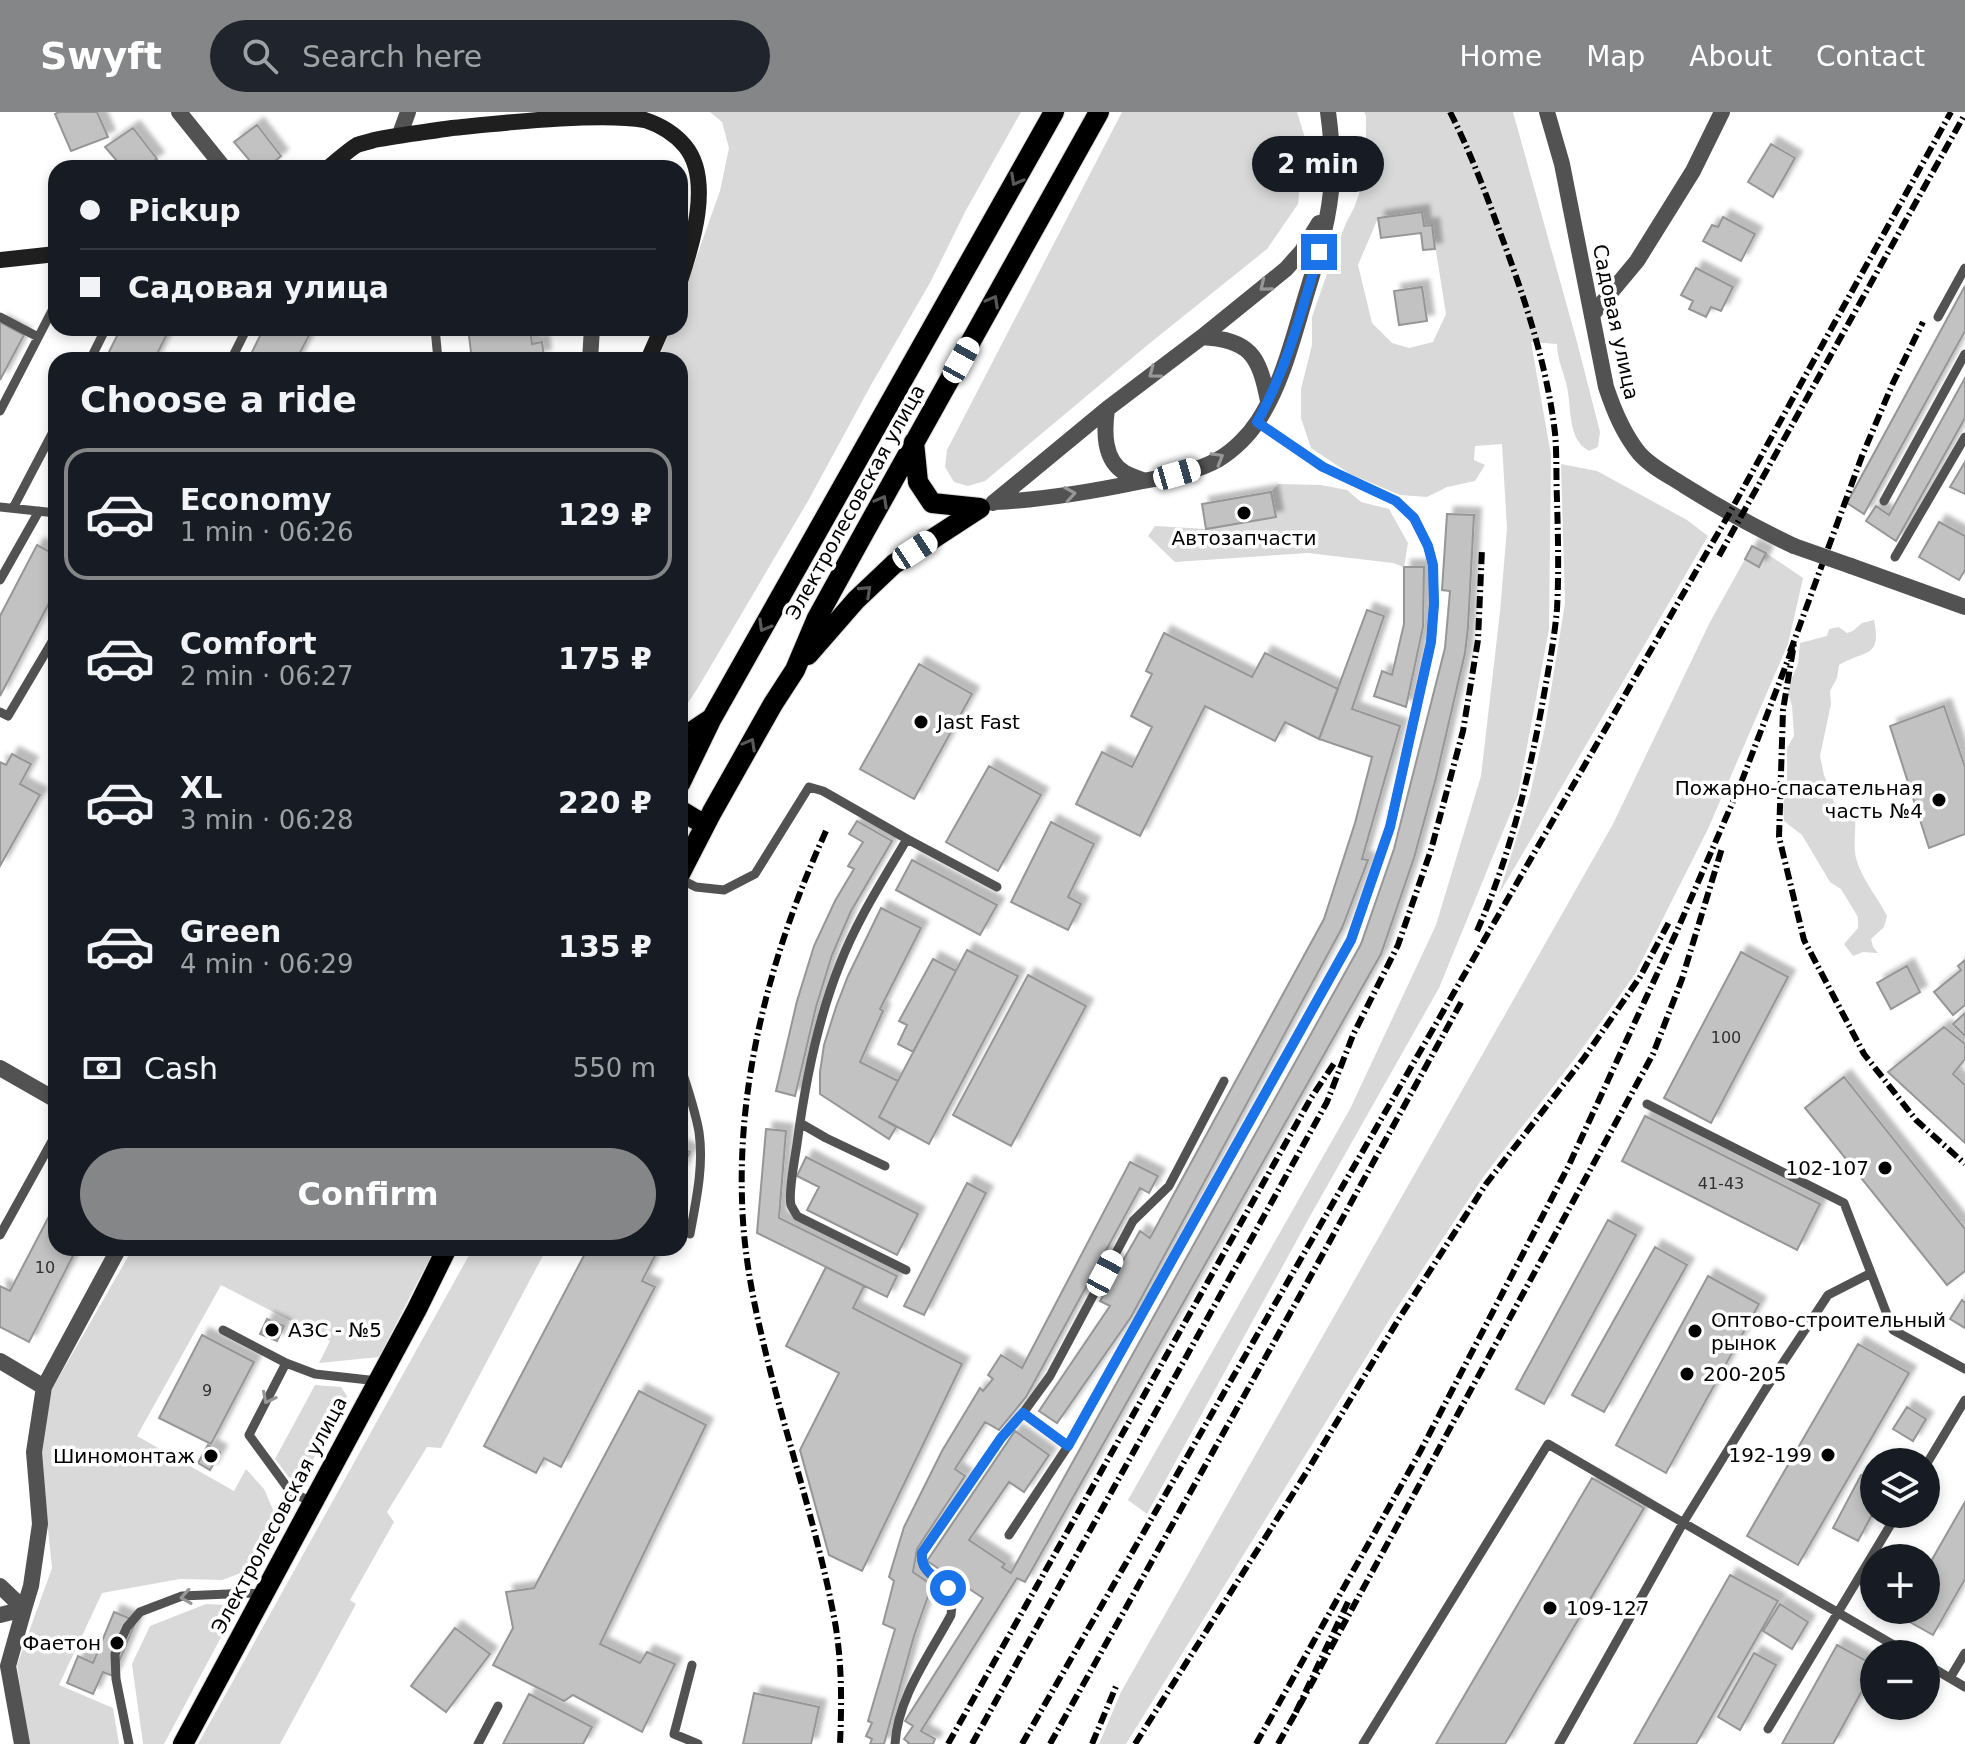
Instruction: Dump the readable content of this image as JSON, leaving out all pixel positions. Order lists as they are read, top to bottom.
{
  "streets": {
    "main road": ["Электролесовская улица"],
    "street": ["Садовая улица"]
  },
  "places": [
    "Автозапчасти",
    "Jast Fast",
    "Пожарно-спасательная часть №4",
    "102-107",
    "АЗС - №5",
    "Оптово-строительный рынок",
    "200-205",
    "192-199",
    "Шиномонтаж",
    "109-127",
    "Фаетон"
  ],
  "house_numbers": [
    "100",
    "41-43",
    "10",
    "9"
  ],
  "page": {
    "header": "Swyft",
    "search": "Search here",
    "nav": [
      "Home",
      "Map",
      "About",
      "Contact"
    ],
    "bubble": "2 min",
    "banner": ["Pickup", "Садовая улица"],
    "heading": "Choose a ride",
    "list": [
      {
        "name": "Economy",
        "note": "1 min · 06:26",
        "value": "129 ₽"
      },
      {
        "name": "Comfort",
        "note": "2 min · 06:27",
        "value": "175 ₽"
      },
      {
        "name": "XL",
        "note": "3 min · 06:28",
        "value": "220 ₽"
      },
      {
        "name": "Green",
        "note": "4 min · 06:29",
        "value": "135 ₽"
      }
    ],
    "pay": ["Cash", "550 m"],
    "buttons": "Confirm",
    "map_buttons": ["+", "−"]
  }
}
